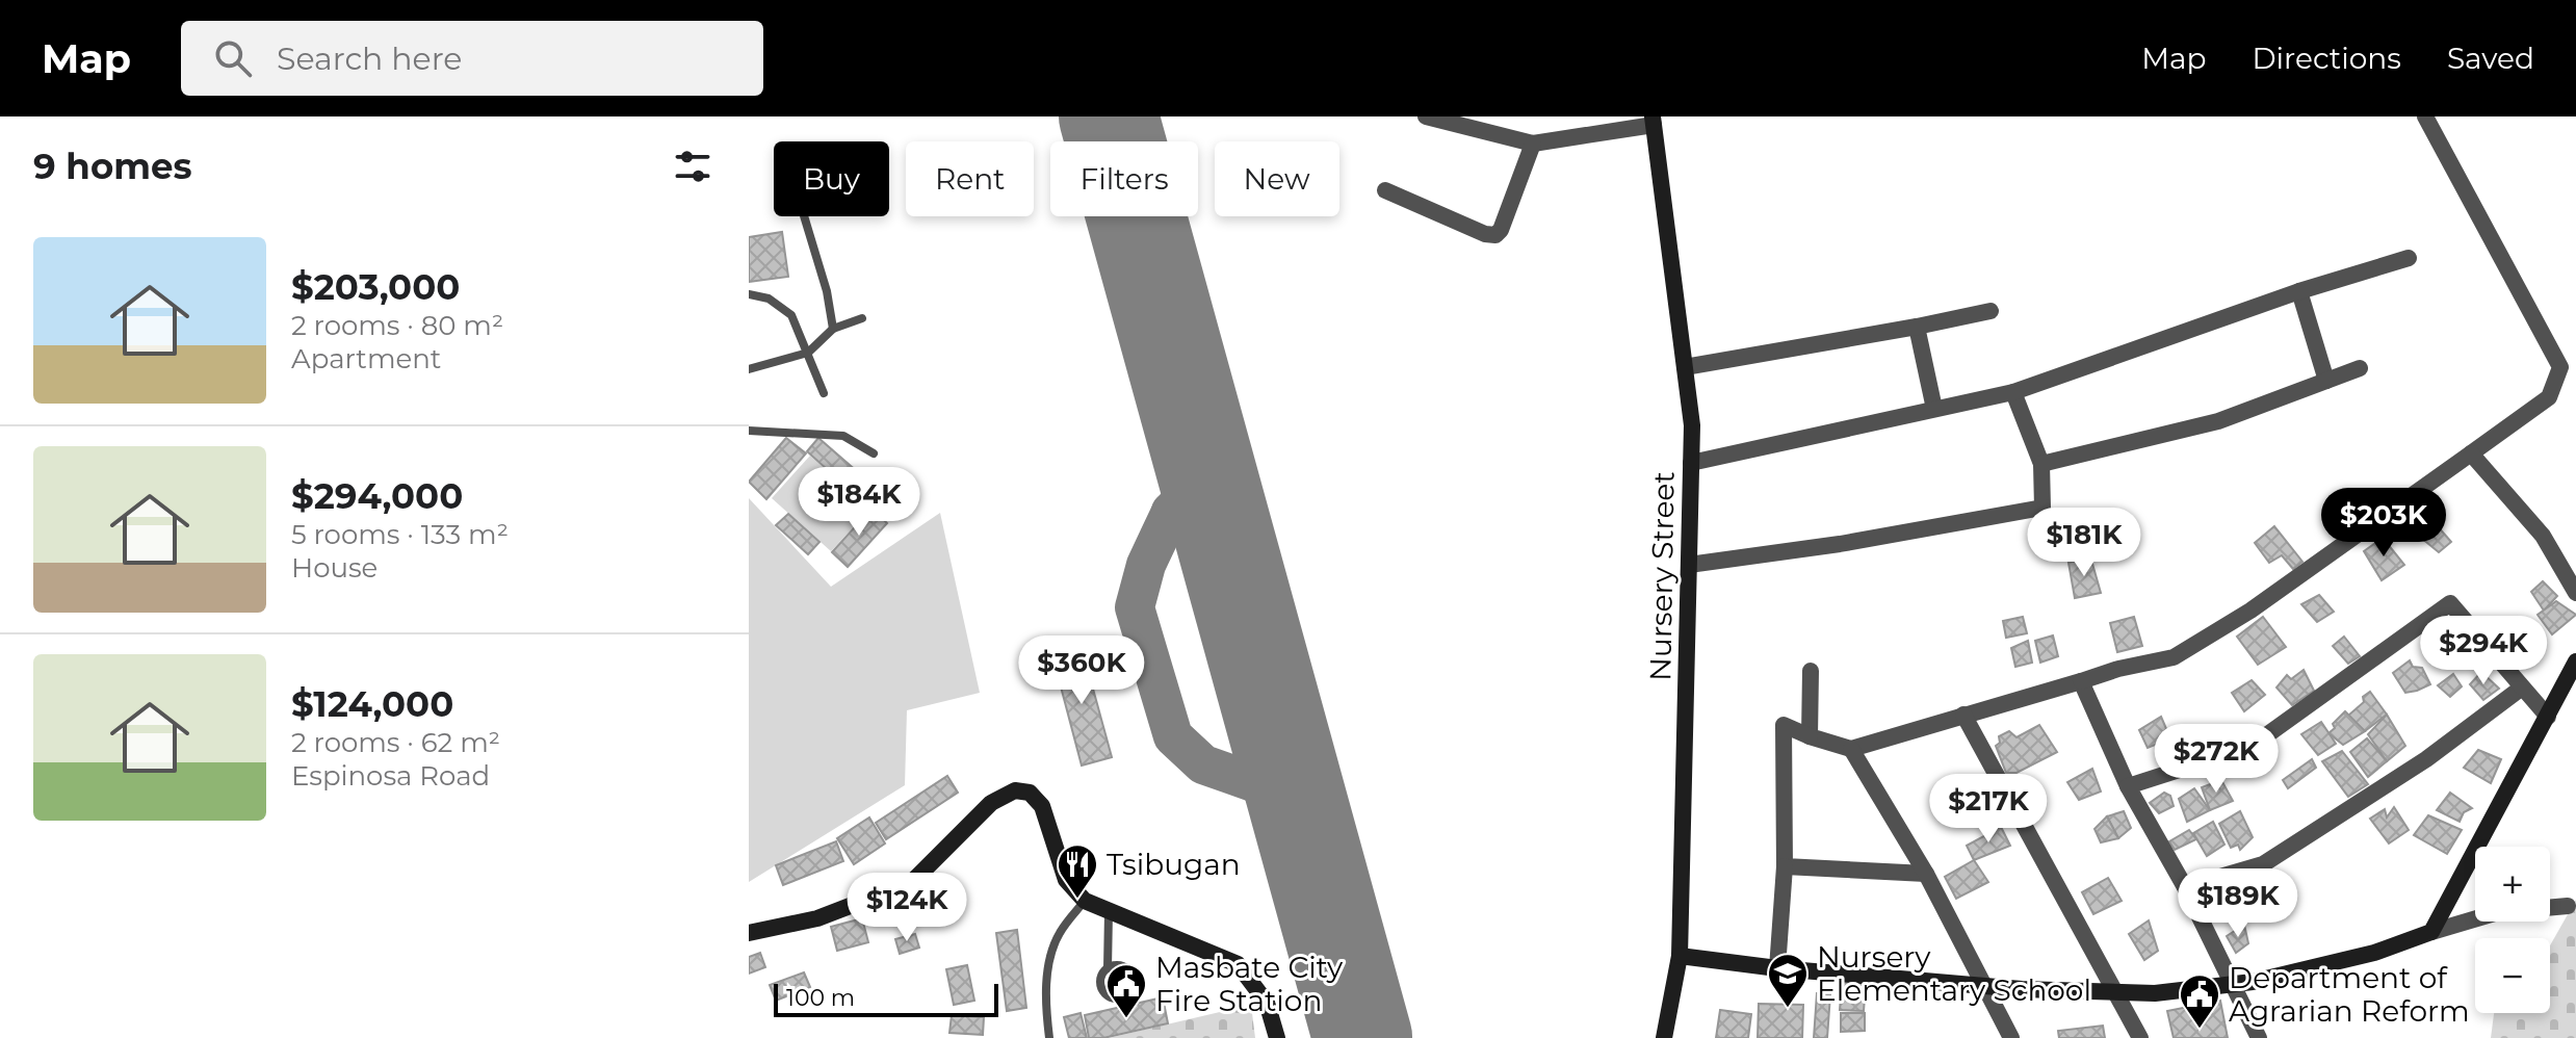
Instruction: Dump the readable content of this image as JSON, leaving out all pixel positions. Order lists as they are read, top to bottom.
{
  "streets": {
    "street": ["Nursery Street"]
  },
  "places": {
    "restaurant": ["Tsibugan"],
    "school or university": ["Nursery Elementary School"],
    "public building": ["Masbate City Fire Station", "Department of Agrarian Reform"]
  },
  "scale_bar": "100 m",
  "page": {
    "header": "Map",
    "search": "Search here",
    "nav": ["Map", "Directions", "Saved"],
    "heading": "9 homes",
    "chip": [
      "Buy",
      "Rent",
      "Filters",
      "New"
    ],
    "list": [
      {
        "name": "$203,000",
        "note": "2 rooms · 80 m² · Apartment"
      },
      {
        "name": "$294,000",
        "note": "5 rooms · 133 m² · House"
      },
      {
        "name": "$124,000",
        "note": "2 rooms · 62 m² · Espinosa Road"
      }
    ],
    "price": [
      "$184K",
      "$203K",
      "$181K",
      "$294K",
      "$360K",
      "$272K",
      "$217K",
      "$189K",
      "$124K"
    ],
    "map_buttons": ["+", "−"],
    "scale": "100 m"
  }
}
